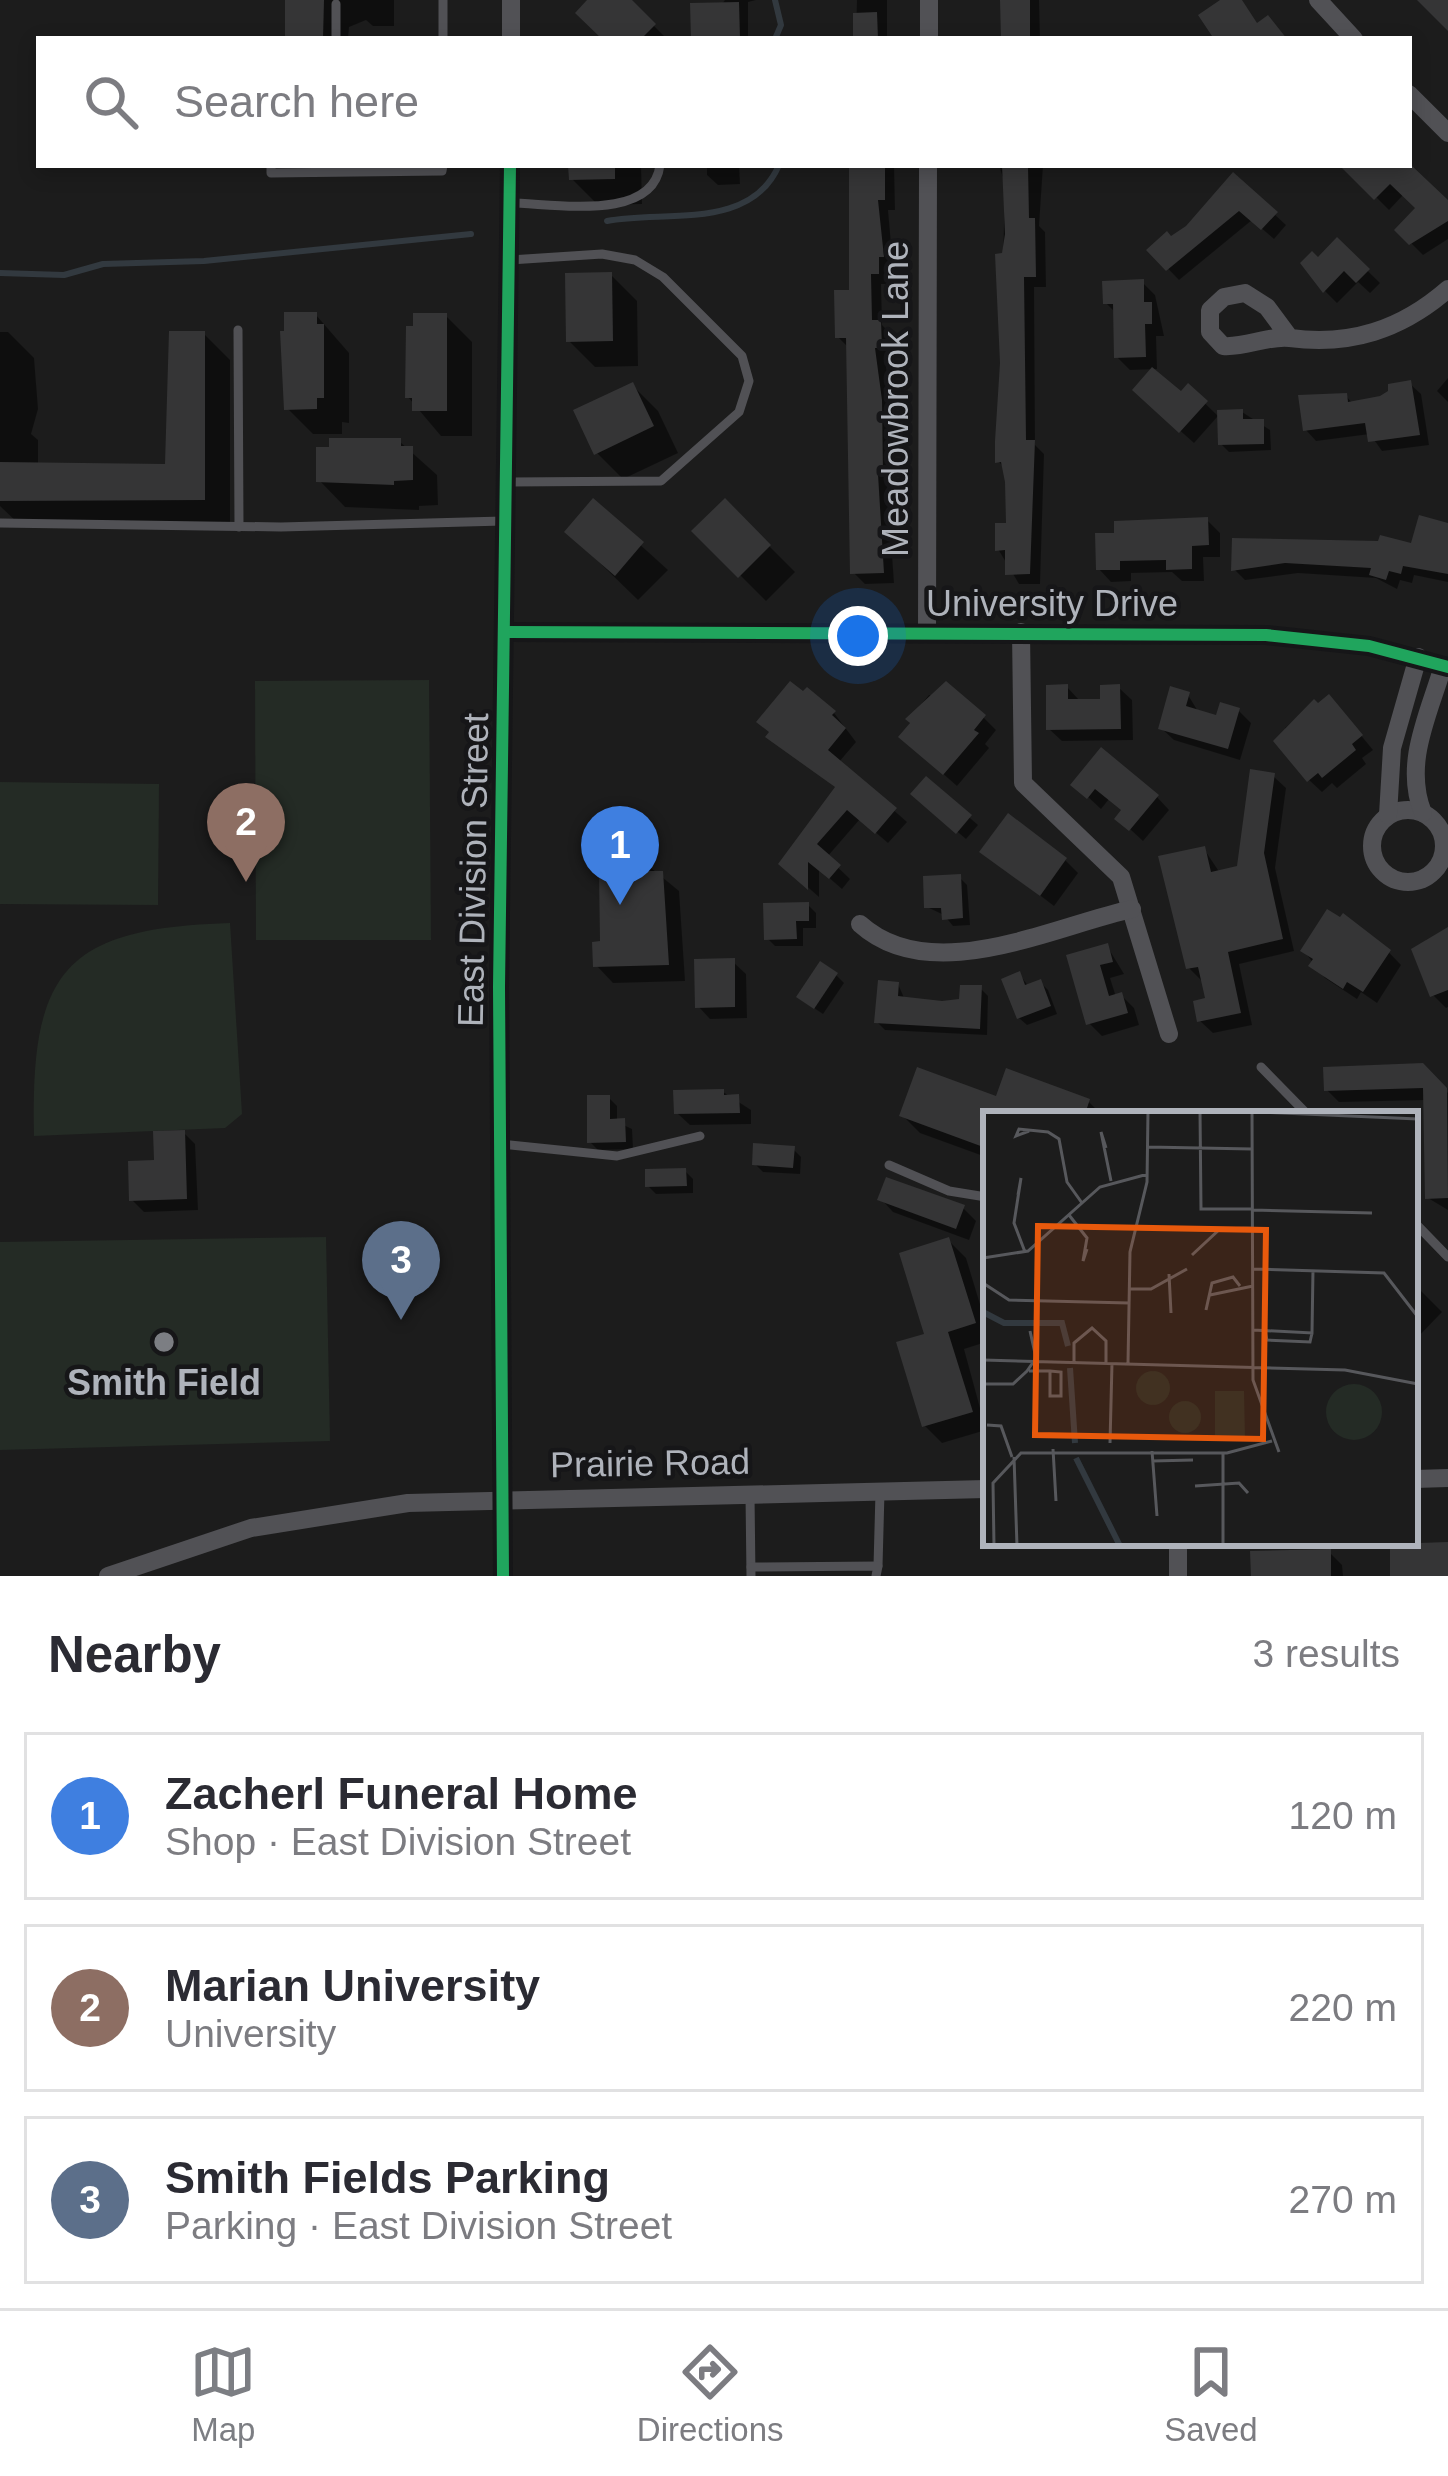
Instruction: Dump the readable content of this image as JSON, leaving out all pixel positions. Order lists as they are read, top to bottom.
{
  "streets": {
    "street": [
      "Meadowbrook Lane",
      "University Drive",
      "East Division Street",
      "Prairie Road"
    ]
  },
  "crossings": [
    ["Meadowbrook Lane", "University Drive"],
    ["University Drive", "East Division Street"],
    ["East Division Street", "Prairie Road"]
  ],
  "places": ["Smith Field"],
  "page": {
    "search": "Search here",
    "pins": ["2", "1", "3"],
    "heading": ["Nearby", "3 results"],
    "list": [
      {
        "mark": "1",
        "name": "Zacherl Funeral Home",
        "note": "Shop · East Division Street",
        "value": "120 m"
      },
      {
        "mark": "2",
        "name": "Marian University",
        "note": "University",
        "value": "220 m"
      },
      {
        "mark": "3",
        "name": "Smith Fields Parking",
        "note": "Parking · East Division Street",
        "value": "270 m"
      }
    ],
    "nav": ["Map", "Directions", "Saved"]
  }
}
